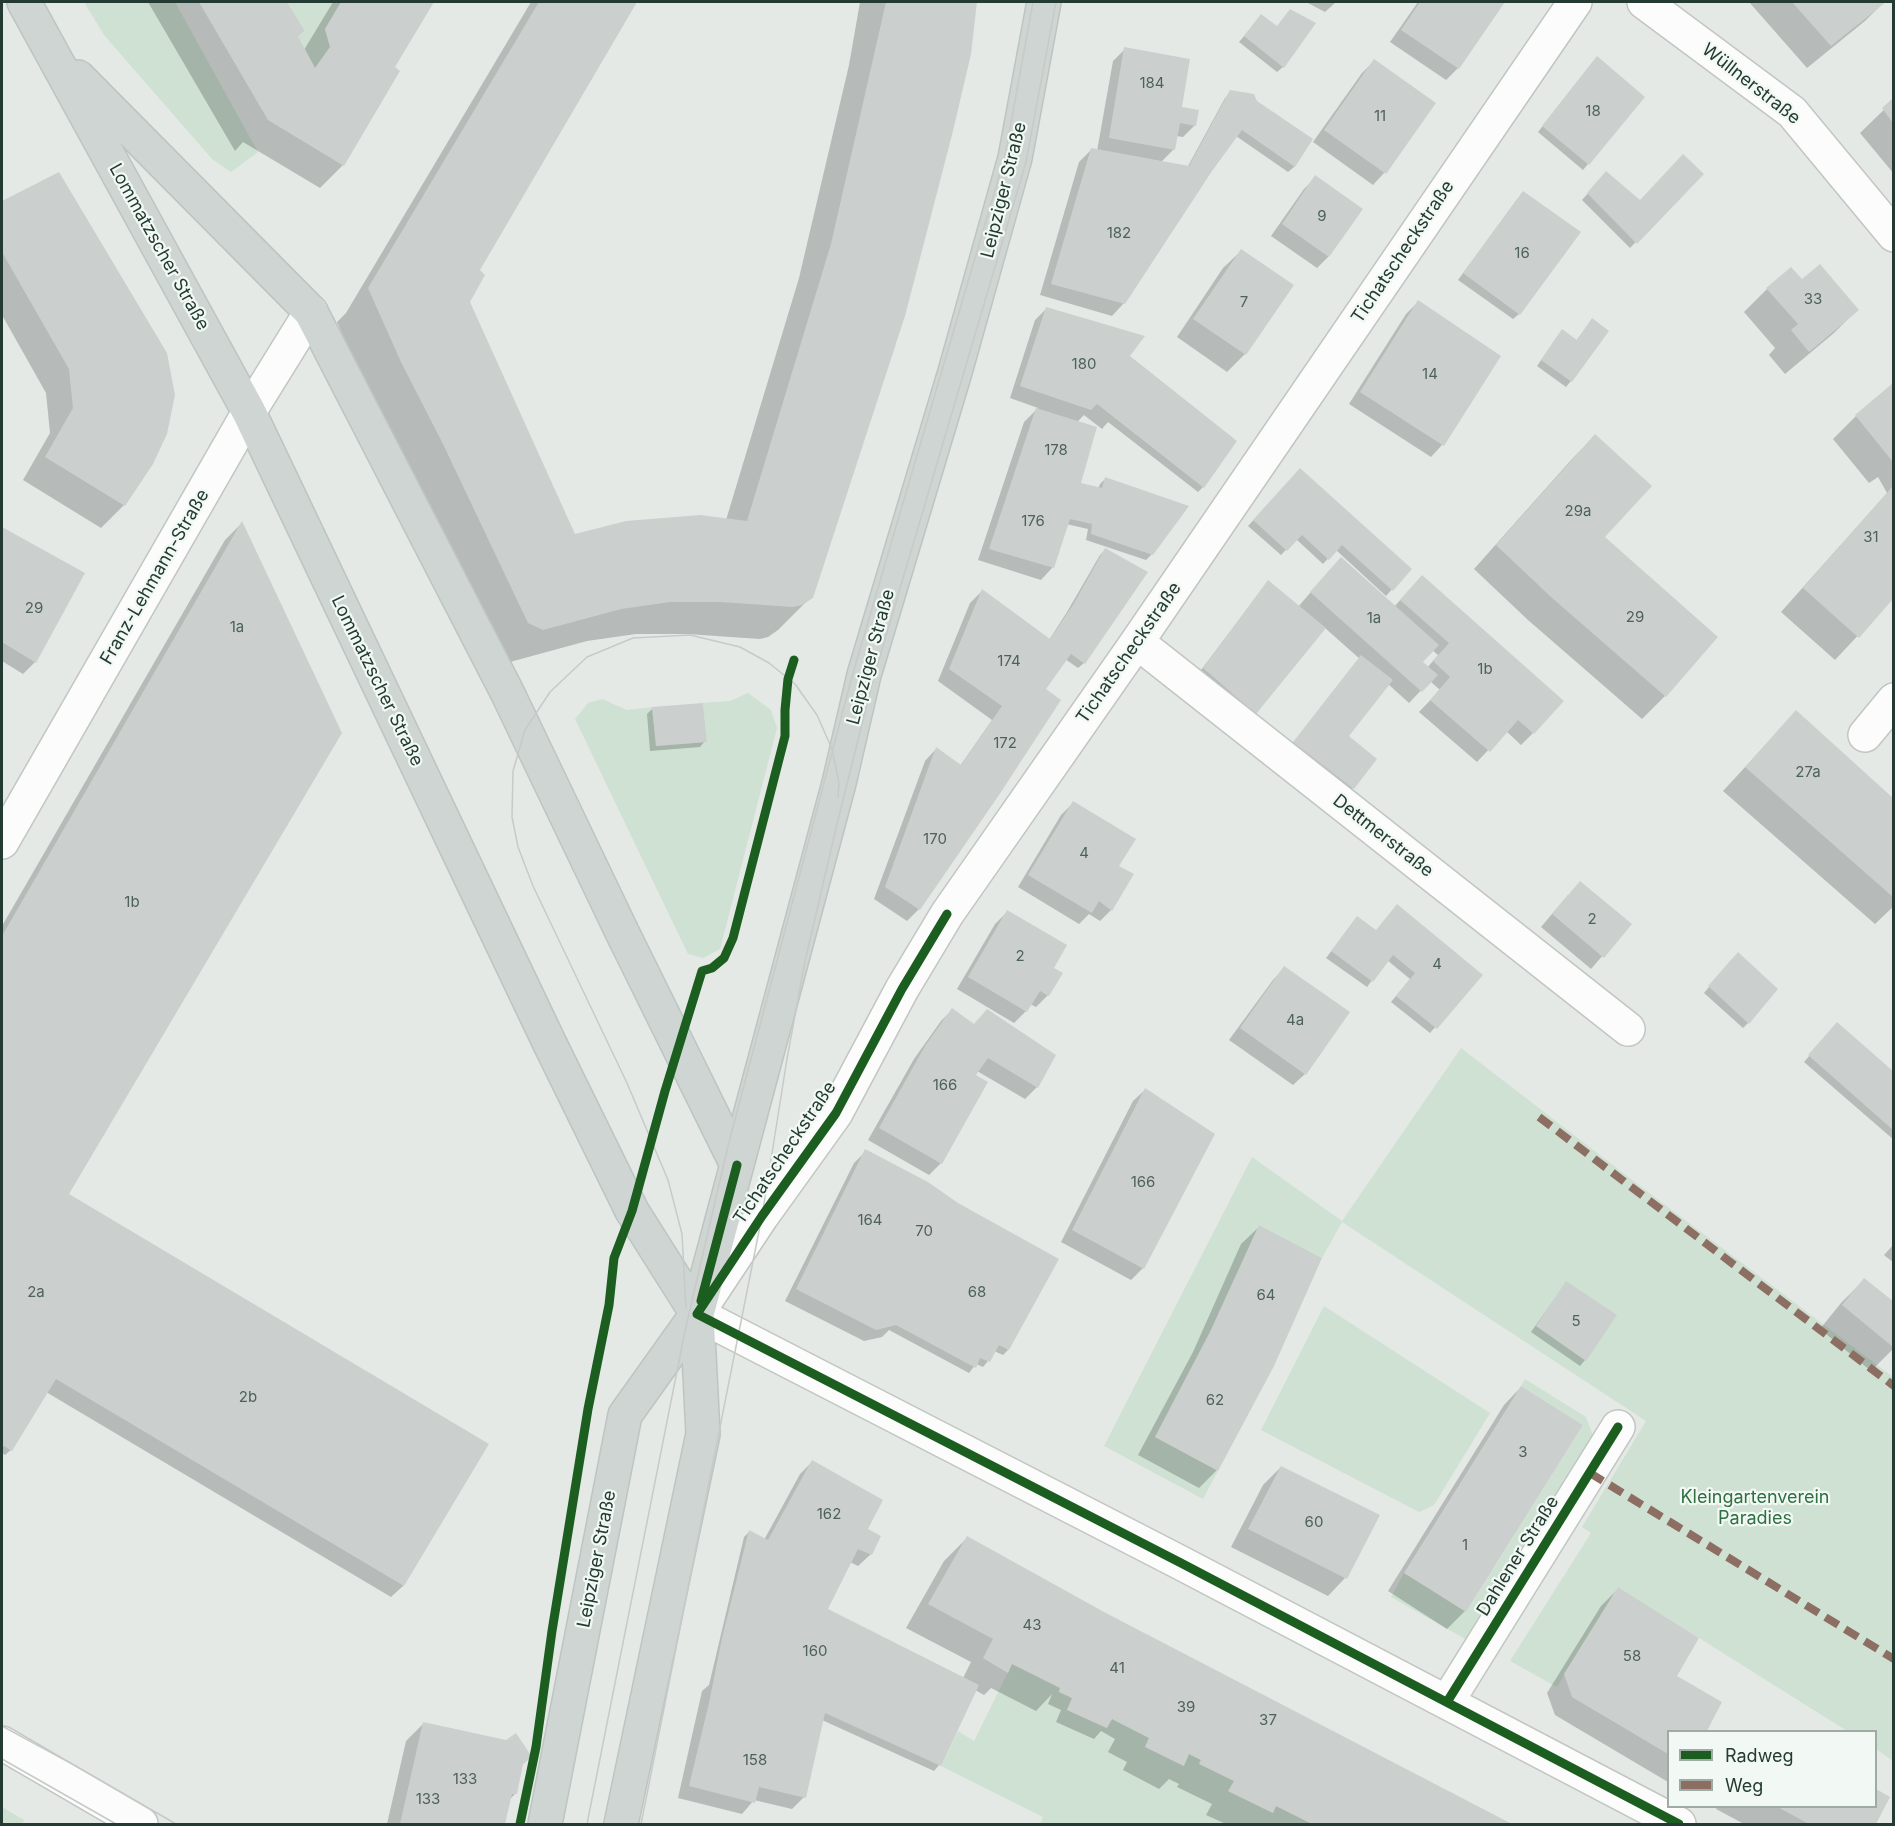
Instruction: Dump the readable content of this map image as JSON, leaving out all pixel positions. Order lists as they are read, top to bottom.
{
  "streets": {
    "main road": ["Leipziger Straße", "Lommatzscher Straße"],
    "street": [
      "Wüllnerstraße",
      "Tichatscheckstraße",
      "Franz-Lehmann-Straße",
      "Dettmerstraße",
      "Dahlener Straße"
    ]
  },
  "crossings": [
    ["Leipziger Straße", "Lommatzscher Straße"],
    ["Leipziger Straße", "Tichatscheckstraße"],
    ["Lommatzscher Straße", "Tichatscheckstraße"],
    ["Lommatzscher Straße", "Franz-Lehmann-Straße"],
    ["Tichatscheckstraße", "Dettmerstraße"]
  ],
  "parks": ["Kleingartenverein Paradies"],
  "house_numbers": [
    "184",
    "18",
    "11",
    "9",
    "182",
    "16",
    "33",
    "7",
    "180",
    "14",
    "178",
    "29a",
    "176",
    "31",
    "29",
    "29",
    "1a",
    "1a",
    "174",
    "1b",
    "172",
    "27a",
    "170",
    "4",
    "1b",
    "2",
    "2",
    "4",
    "4a",
    "166",
    "166",
    "164",
    "70",
    "2a",
    "68",
    "64",
    "5",
    "2b",
    "62",
    "3",
    "162",
    "60",
    "1",
    "43",
    "160",
    "58",
    "41",
    "39",
    "37",
    "158",
    "133",
    "133"
  ],
  "legend": ["Radweg", "Weg"]
}
